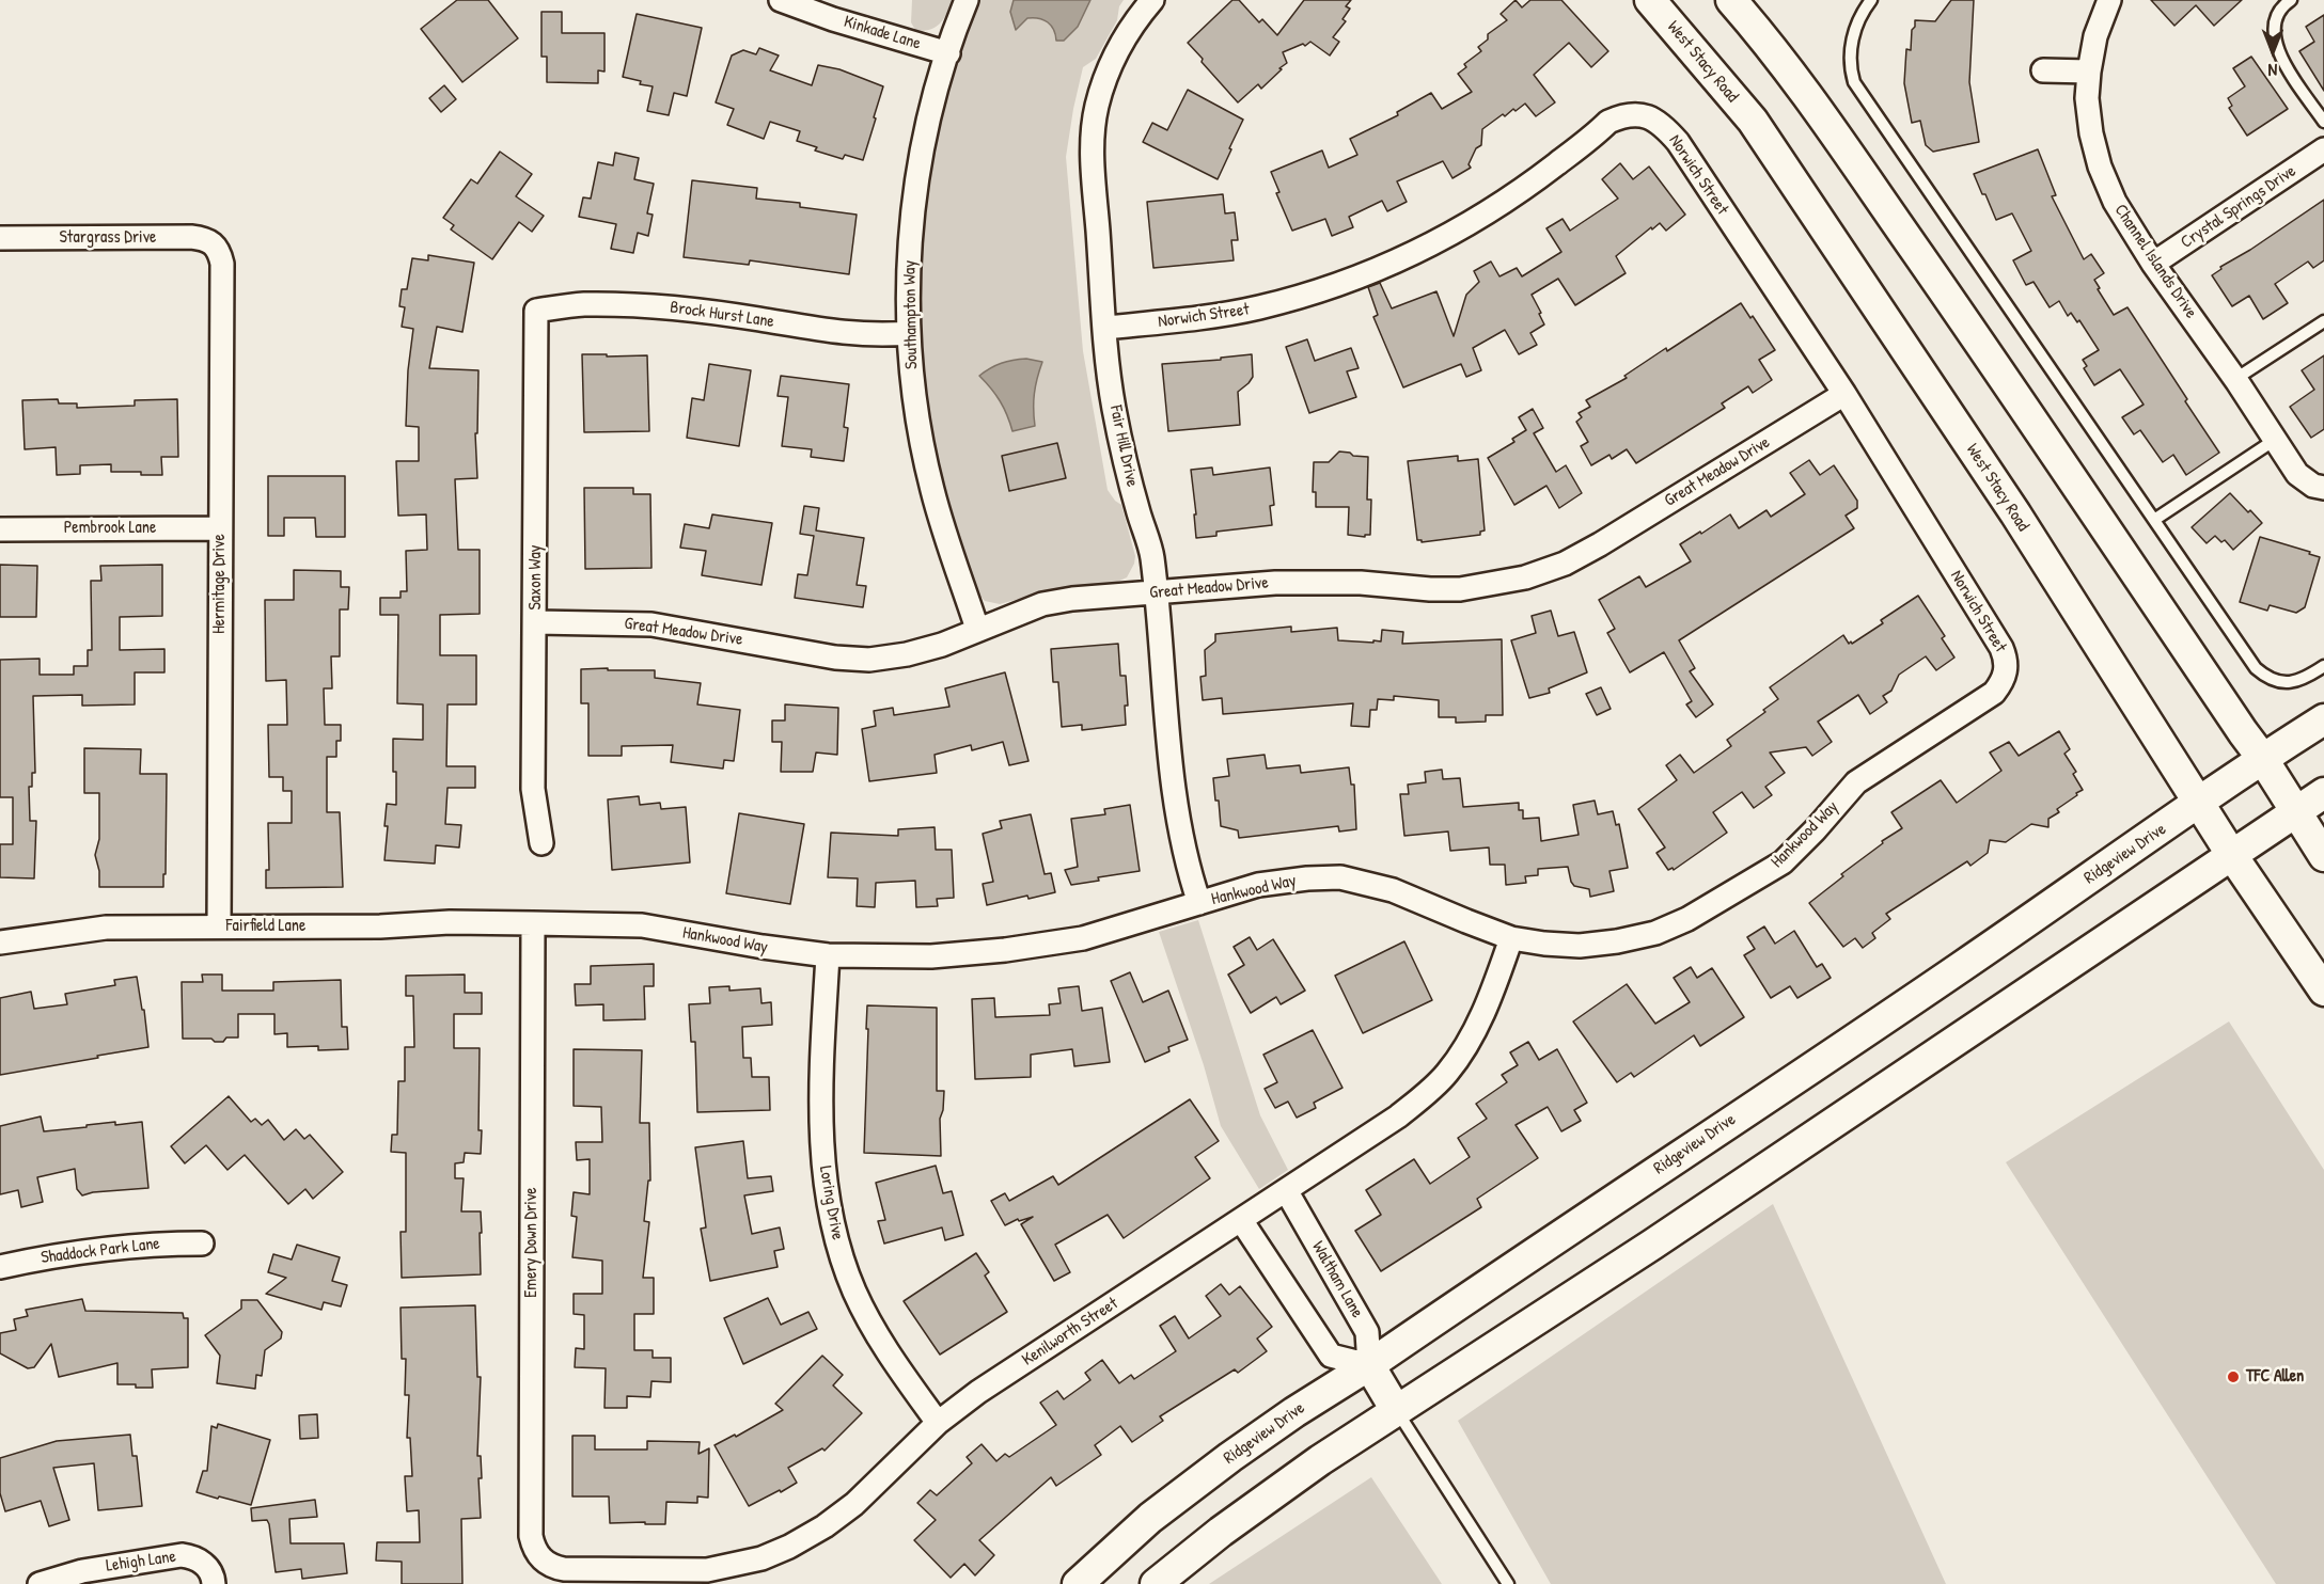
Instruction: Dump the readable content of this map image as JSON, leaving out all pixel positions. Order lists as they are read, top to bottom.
{
  "streets": {
    "main road": ["West Stacy Road", "Ridgeview Drive"],
    "street": [
      "Kinkade Lane",
      "Norwich Street",
      "Crystal Springs Drive",
      "Stargrass Drive",
      "Channel Islands Drive",
      "Brock Hurst Lane",
      "Southampton Way",
      "Fair Hill Drive",
      "Great Meadow Drive",
      "Pembrook Lane",
      "Saxon Way",
      "Hermitage Drive",
      "Hankwood Way",
      "Fairfield Lane",
      "Loring Drive",
      "Emery Down Drive",
      "Shaddock Park Lane",
      "Waltham Lane",
      "Kenilworth Street",
      "Lehigh Lane"
    ]
  },
  "crossings": [
    ["Kinkade Lane", "Southampton Way"],
    ["West Stacy Road", "Ridgeview Drive"],
    ["Norwich Street", "Fair Hill Drive"],
    ["Norwich Street", "Great Meadow Drive"],
    ["Norwich Street", "Hankwood Way"],
    ["Crystal Springs Drive", "Channel Islands Drive"],
    ["Stargrass Drive", "Hermitage Drive"],
    ["Brock Hurst Lane", "Southampton Way"],
    ["Brock Hurst Lane", "Saxon Way"],
    ["Southampton Way", "Great Meadow Drive"],
    ["Fair Hill Drive", "Great Meadow Drive"],
    ["Fair Hill Drive", "Hankwood Way"],
    ["Great Meadow Drive", "Saxon Way"],
    ["Pembrook Lane", "Hermitage Drive"],
    ["Hermitage Drive", "Fairfield Lane"],
    ["Hankwood Way", "Fairfield Lane"],
    ["Hankwood Way", "Loring Drive"],
    ["Hankwood Way", "Emery Down Drive"],
    ["Hankwood Way", "Kenilworth Street"],
    ["Ridgeview Drive", "Waltham Lane"],
    ["Fairfield Lane", "Emery Down Drive"],
    ["Loring Drive", "Kenilworth Street"],
    ["Emery Down Drive", "Kenilworth Street"],
    ["Waltham Lane", "Kenilworth Street"]
  ],
  "places": ["TFC Allen"],
  "north": "bottom"
}
